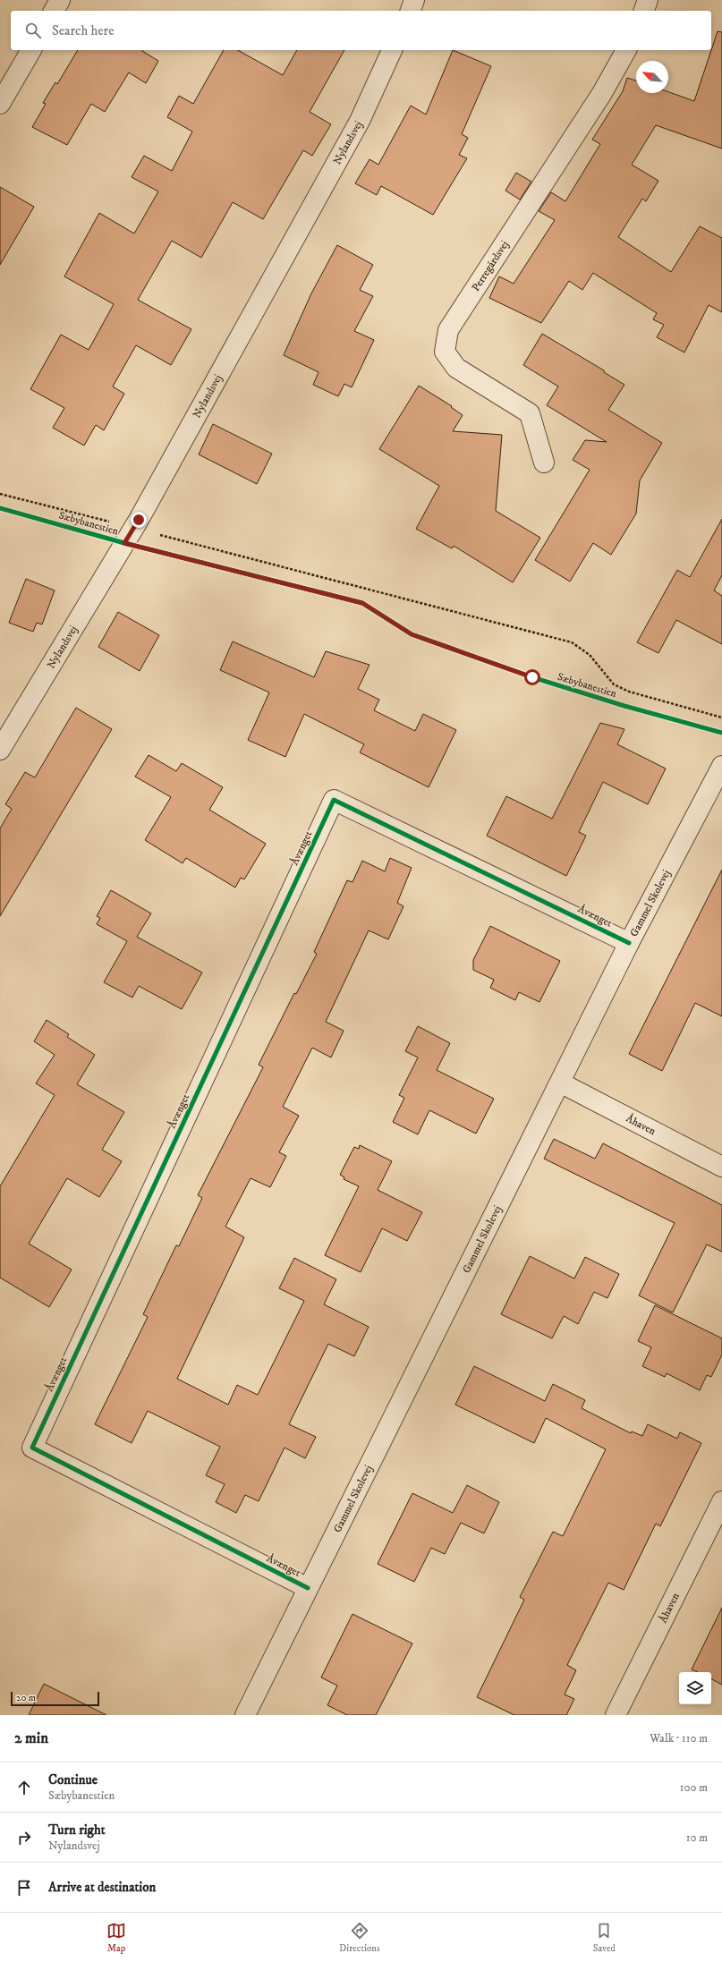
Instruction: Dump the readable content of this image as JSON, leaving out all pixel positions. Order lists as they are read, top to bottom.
{
  "streets": {
    "street": [
      "Nylandsvej",
      "Perregårdsvej",
      "Åvænget",
      "Gammel Skolevej",
      "Åhaven"
    ],
    "cycle path": ["Sæbybanestien"]
  },
  "crossings": [
    ["Åvænget", "Gammel Skolevej"],
    ["Gammel Skolevej", "Åhaven"]
  ],
  "scale_bar": "20 m",
  "north": "top left",
  "page": {
    "search": "Search here",
    "scale": "20 m",
    "heading": ["2 min", "Walk · 110 m"],
    "list": [
      ["Continue", "Sæbybanestien", "100 m"],
      ["Turn right", "Nylandsvej", "10 m"],
      "Arrive at destination"
    ],
    "nav": ["Map", "Directions", "Saved"]
  }
}
